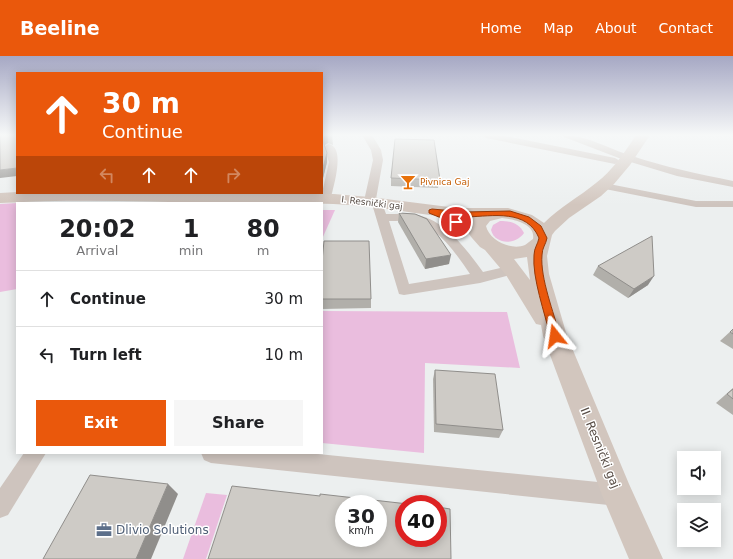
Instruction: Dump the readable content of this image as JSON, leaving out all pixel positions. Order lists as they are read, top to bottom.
{
  "streets": {
    "street": ["I. Resnički gaj", "II. Resnički gaj"]
  },
  "crossings": [
    ["I. Resnički gaj", "II. Resnički gaj"]
  ],
  "places": {
    "bar": ["Pivnica Gaj"],
    "office": ["Dlivio Solutions"]
  },
  "page": {
    "header": "Beeline",
    "nav": [
      "Home",
      "Map",
      "About",
      "Contact"
    ],
    "turn": ["30 m", "Continue"],
    "eta": [
      "20:02",
      "Arrival",
      "1",
      "min",
      "80",
      "m"
    ],
    "list": [
      {
        "name": "Continue",
        "value": "30 m"
      },
      {
        "name": "Turn left",
        "value": "10 m"
      }
    ],
    "buttons": ["Exit", "Share"],
    "speed": "30 km/h",
    "limit": "40"
  }
}
